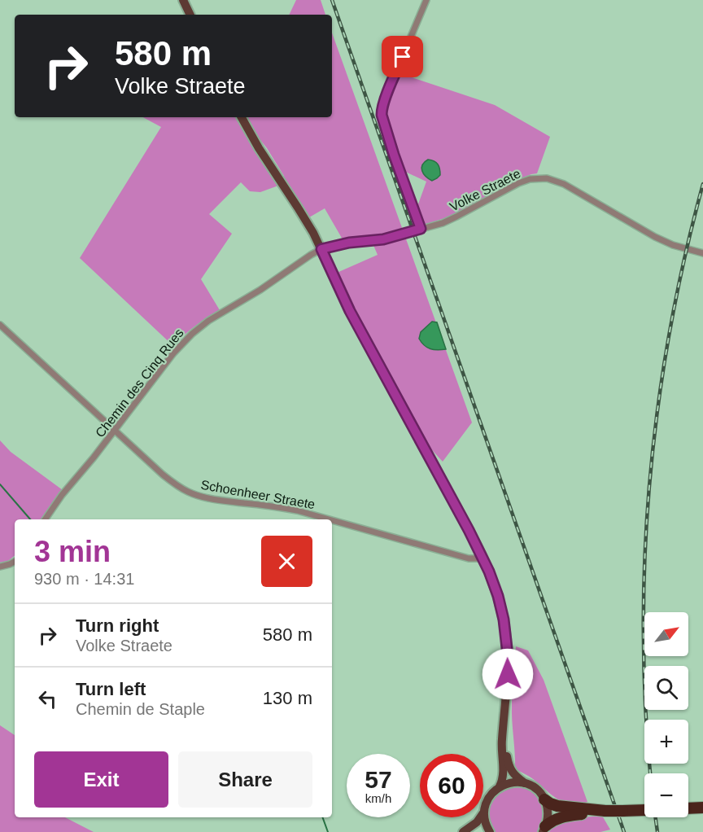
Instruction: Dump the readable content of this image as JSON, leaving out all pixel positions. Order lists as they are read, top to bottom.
{
  "streets": {
    "street": ["Volke Straete", "Chemin des Cinq Rues", "Schoenheer Straete"]
  },
  "crossings": [
    ["Volke Straete", "Chemin des Cinq Rues"],
    ["Chemin des Cinq Rues", "Schoenheer Straete"]
  ],
  "north": "top right",
  "page": {
    "turn": ["580 m", "Volke Straete"],
    "heading": ["3 min", "930 m · 14:31"],
    "list": [
      {
        "name": "Turn right",
        "note": "Volke Straete",
        "value": "580 m"
      },
      {
        "name": "Turn left",
        "note": "Chemin de Staple",
        "value": "130 m"
      }
    ],
    "map_buttons": ["+", "−"],
    "buttons": ["Exit", "Share"],
    "speed": "57 km/h",
    "limit": "60"
  }
}
